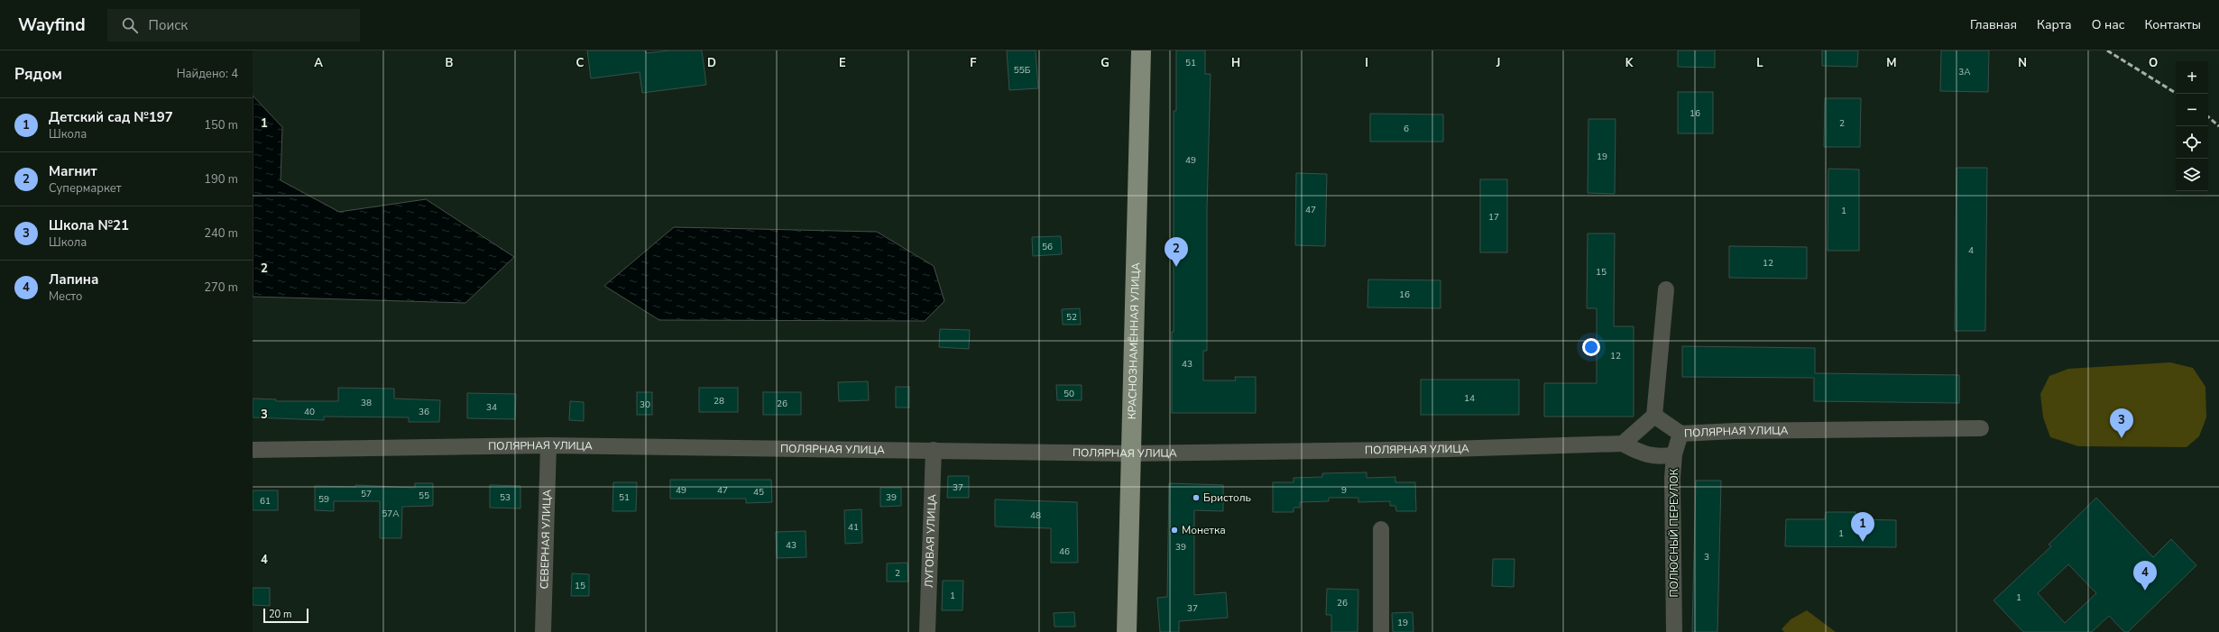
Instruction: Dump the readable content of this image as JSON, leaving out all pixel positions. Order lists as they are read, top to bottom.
{
  "streets": {
    "main road": ["КРАСНОЗНАМЁННАЯ УЛИЦА"],
    "street": [
      "ПОЛЯРНАЯ УЛИЦА",
      "ПОЛЮСНЫЙ ПЕРЕУЛОК",
      "СЕВЕРНАЯ УЛИЦА",
      "ЛУГОВАЯ УЛИЦА"
    ]
  },
  "crossings": [
    ["КРАСНОЗНАМЁННАЯ УЛИЦА", "ПОЛЯРНАЯ УЛИЦА"],
    ["ПОЛЯРНАЯ УЛИЦА", "ПОЛЮСНЫЙ ПЕРЕУЛОК"],
    ["ПОЛЯРНАЯ УЛИЦА", "СЕВЕРНАЯ УЛИЦА"],
    ["ПОЛЯРНАЯ УЛИЦА", "ЛУГОВАЯ УЛИЦА"]
  ],
  "places": ["Бристоль", "Монетка"],
  "house_numbers": [
    "51",
    "55Б",
    "3А",
    "16",
    "2",
    "6",
    "19",
    "49",
    "47",
    "1",
    "17",
    "56",
    "4",
    "12",
    "15",
    "16",
    "52",
    "12",
    "43",
    "50",
    "14",
    "28",
    "38",
    "26",
    "30",
    "34",
    "40",
    "36",
    "37",
    "49",
    "47",
    "9",
    "45",
    "57",
    "55",
    "53",
    "51",
    "39",
    "59",
    "61",
    "57А",
    "48",
    "41",
    "1",
    "43",
    "39",
    "46",
    "3",
    "2",
    "15",
    "1",
    "1",
    "26",
    "37",
    "19"
  ],
  "scale_bar": "20 m",
  "page": {
    "header": "Wayfind",
    "search": "Поиск",
    "nav": [
      "Главная",
      "Карта",
      "О нас",
      "Контакты"
    ],
    "heading": ["Рядом", "Найдено: 4"],
    "map_buttons": ["+", "−"],
    "list": [
      {
        "mark": "1",
        "name": "Детский сад №197",
        "note": "Школа",
        "value": "150 m"
      },
      {
        "mark": "2",
        "name": "Магнит",
        "note": "Супермаркет",
        "value": "190 m"
      },
      {
        "mark": "3",
        "name": "Школа №21",
        "note": "Школа",
        "value": "240 m"
      },
      {
        "mark": "4",
        "name": "Лапина",
        "note": "Место",
        "value": "270 m"
      }
    ],
    "pins": [
      "2",
      "3",
      "1",
      "4"
    ],
    "scale": "20 m"
  },
  "grid": {
    "columns": [
      "A",
      "B",
      "C",
      "D",
      "E",
      "F",
      "G",
      "H",
      "I",
      "J",
      "K",
      "L",
      "M",
      "N",
      "O"
    ],
    "rows": [
      "1",
      "2",
      "3",
      "4"
    ]
  }
}
